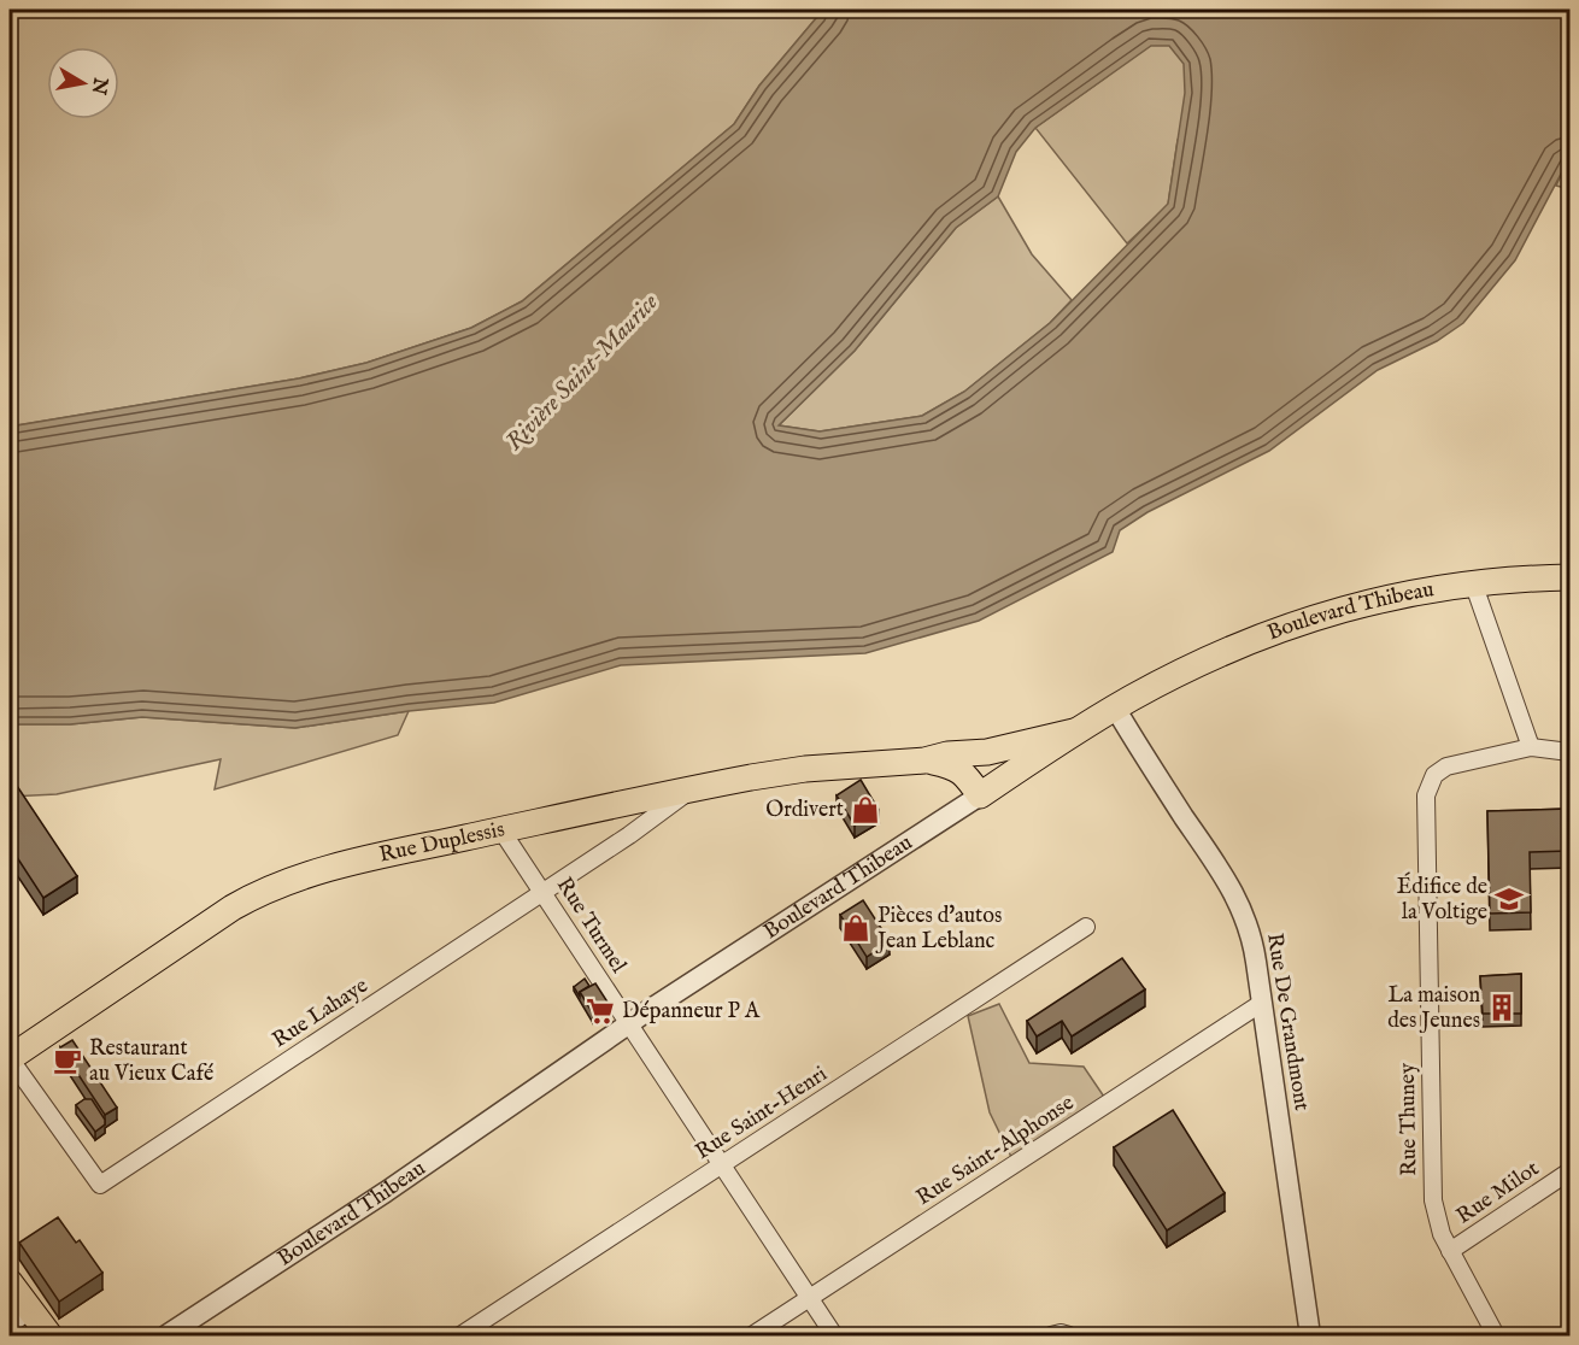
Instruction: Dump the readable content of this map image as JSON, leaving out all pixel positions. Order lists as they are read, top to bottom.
{
  "streets": {
    "main road": ["Boulevard Thibeau", "Rue Duplessis"],
    "street": [
      "Rue Turmel",
      "Rue Lahaye",
      "Rue De Grandmont",
      "Rue Saint-Henri",
      "Rue Thuney",
      "Rue Saint-Alphonse",
      "Rue Milot"
    ]
  },
  "crossings": [
    ["Boulevard Thibeau", "Rue Duplessis"],
    ["Boulevard Thibeau", "Rue Turmel"],
    ["Boulevard Thibeau", "Rue De Grandmont"],
    ["Rue Duplessis", "Rue Turmel"],
    ["Rue Duplessis", "Rue Lahaye"],
    ["Rue Turmel", "Rue Lahaye"],
    ["Rue Turmel", "Rue Saint-Henri"],
    ["Rue Turmel", "Rue Saint-Alphonse"],
    ["Rue De Grandmont", "Rue Saint-Alphonse"],
    ["Rue Thuney", "Rue Milot"]
  ],
  "water": ["Rivière Saint-Maurice"],
  "places": {
    "shop": ["Ordivert", "Pièces d'autos Jean Leblanc"],
    "school or university": ["Édifice de la Voltige"],
    "building": ["La maison des Jeunes"],
    "supermarket": ["Dépanneur P A"],
    "cafe": ["Restaurant au Vieux Café"]
  },
  "north": "right"
}
